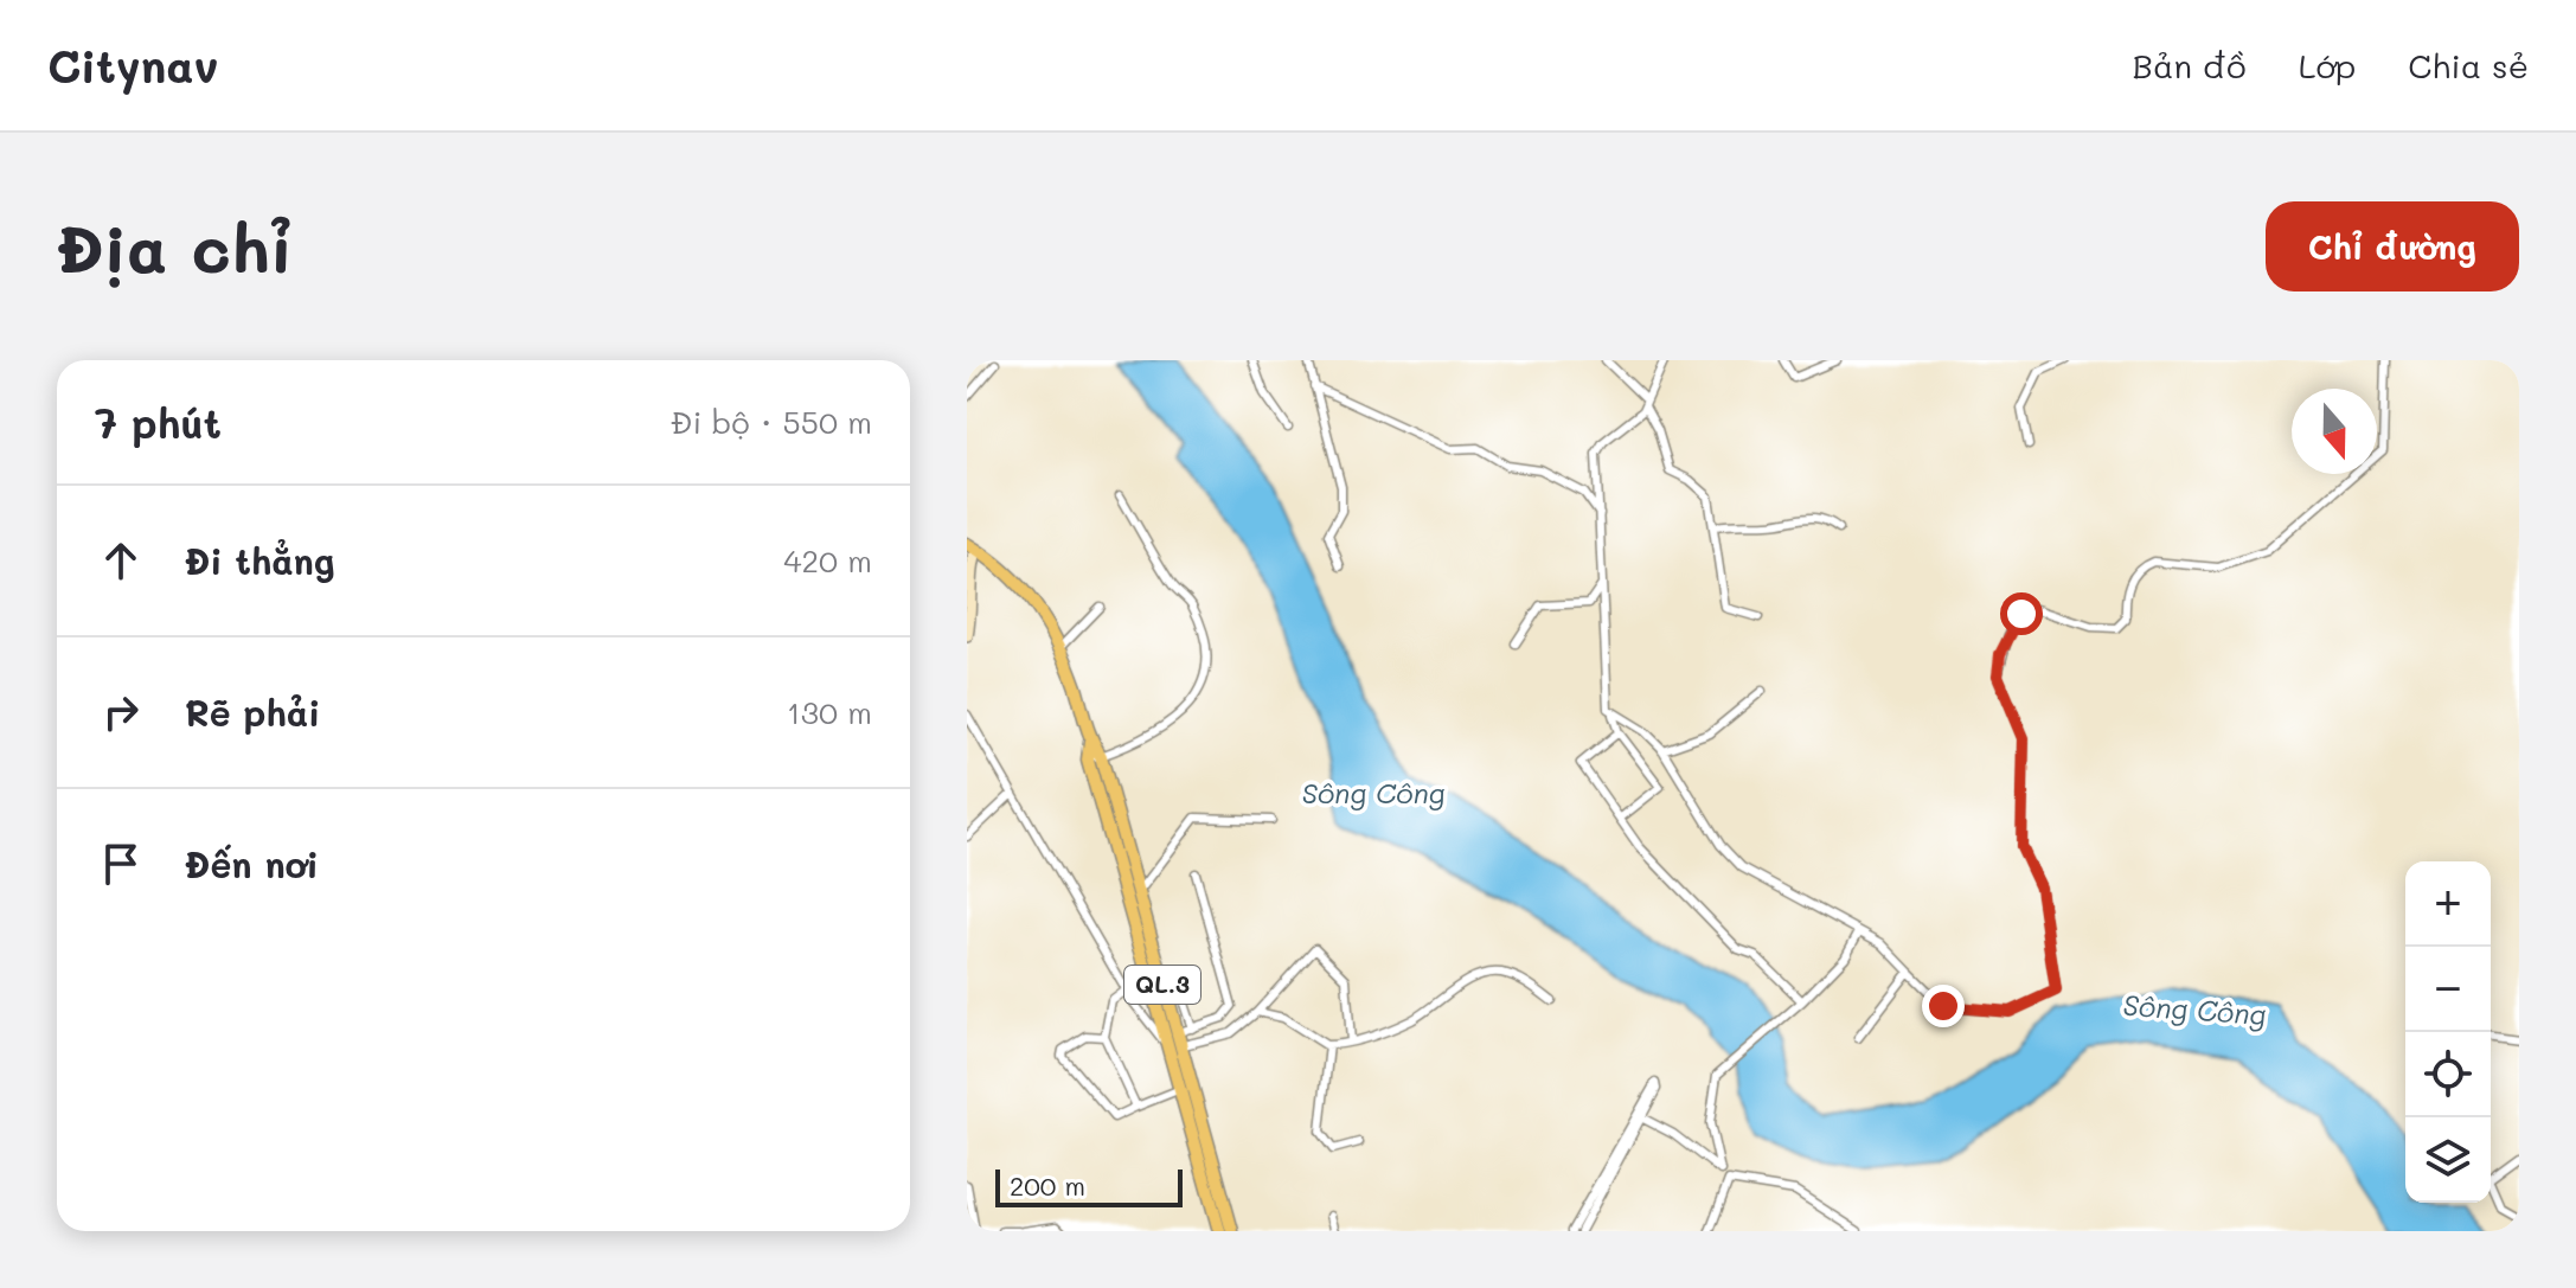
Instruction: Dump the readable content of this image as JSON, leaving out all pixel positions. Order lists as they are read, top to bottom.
{
  "streets": {
    "highway": ["QL.3"]
  },
  "water": ["Sông Công"],
  "scale_bar": "200 m",
  "north": "bottom",
  "page": {
    "header": "Citynav",
    "nav": ["Bản đồ", "Lớp", "Chia sẻ"],
    "buttons": "Chỉ đường",
    "title": "Địa chỉ",
    "heading": ["7 phút", "Đi bộ · 550 m"],
    "list": [
      ["Đi thẳng", "420 m"],
      ["Rẽ phải", "130 m"],
      "Đến nơi"
    ],
    "map_buttons": ["+", "−"],
    "scale": "200 m"
  }
}
